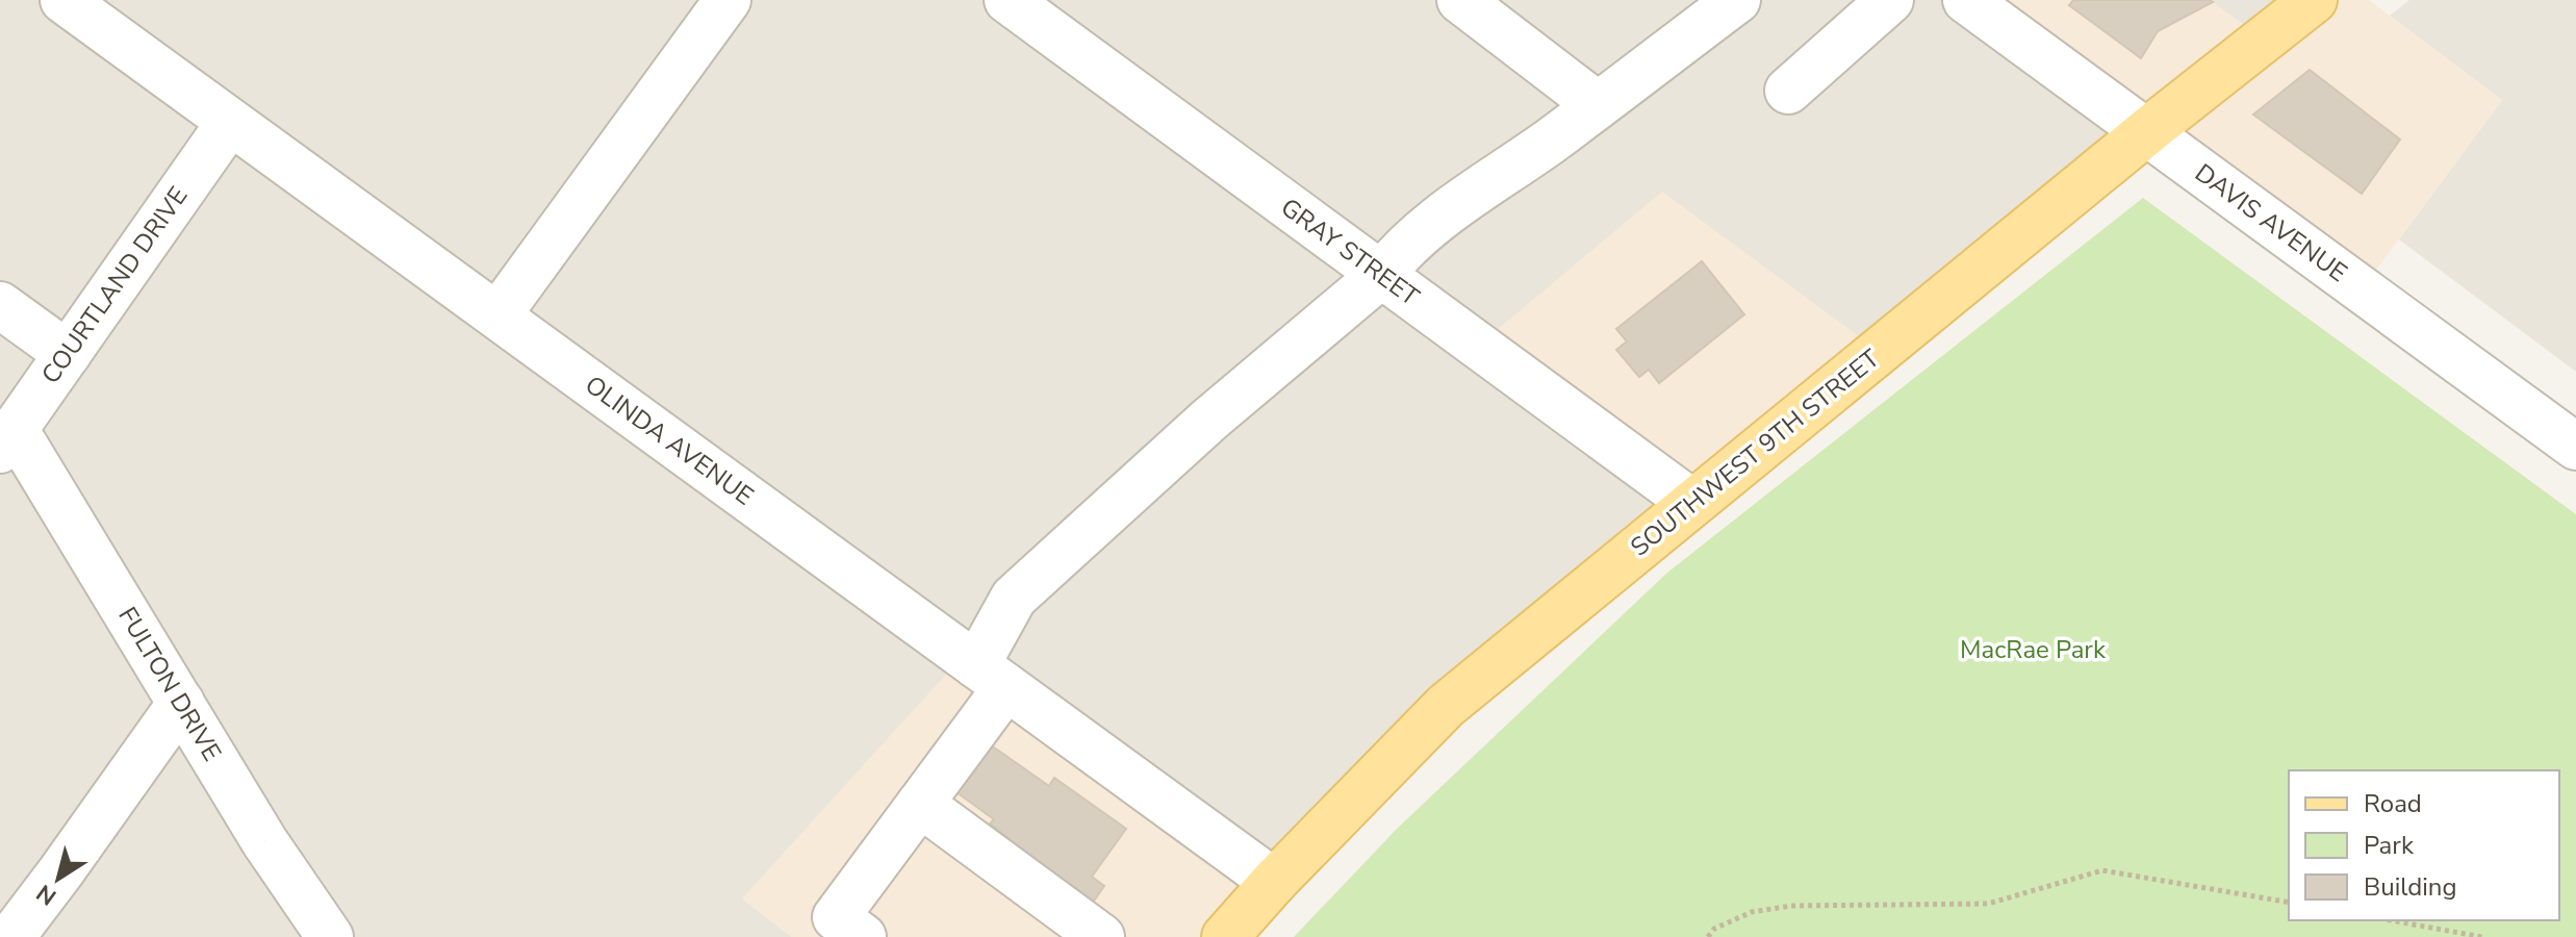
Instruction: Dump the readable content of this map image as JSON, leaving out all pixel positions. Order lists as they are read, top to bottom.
{
  "streets": {
    "main road": ["SOUTHWEST 9TH STREET"],
    "street": [
      "DAVIS AVENUE",
      "GRAY STREET",
      "COURTLAND DRIVE",
      "OLINDA AVENUE",
      "FULTON DRIVE"
    ]
  },
  "crossings": [
    ["DAVIS AVENUE", "SOUTHWEST 9TH STREET"],
    ["GRAY STREET", "SOUTHWEST 9TH STREET"],
    ["COURTLAND DRIVE", "OLINDA AVENUE"],
    ["COURTLAND DRIVE", "FULTON DRIVE"],
    ["OLINDA AVENUE", "SOUTHWEST 9TH STREET"]
  ],
  "parks": ["MacRae Park"],
  "legend": ["Road", "Park", "Building"],
  "north": "bottom left"
}
